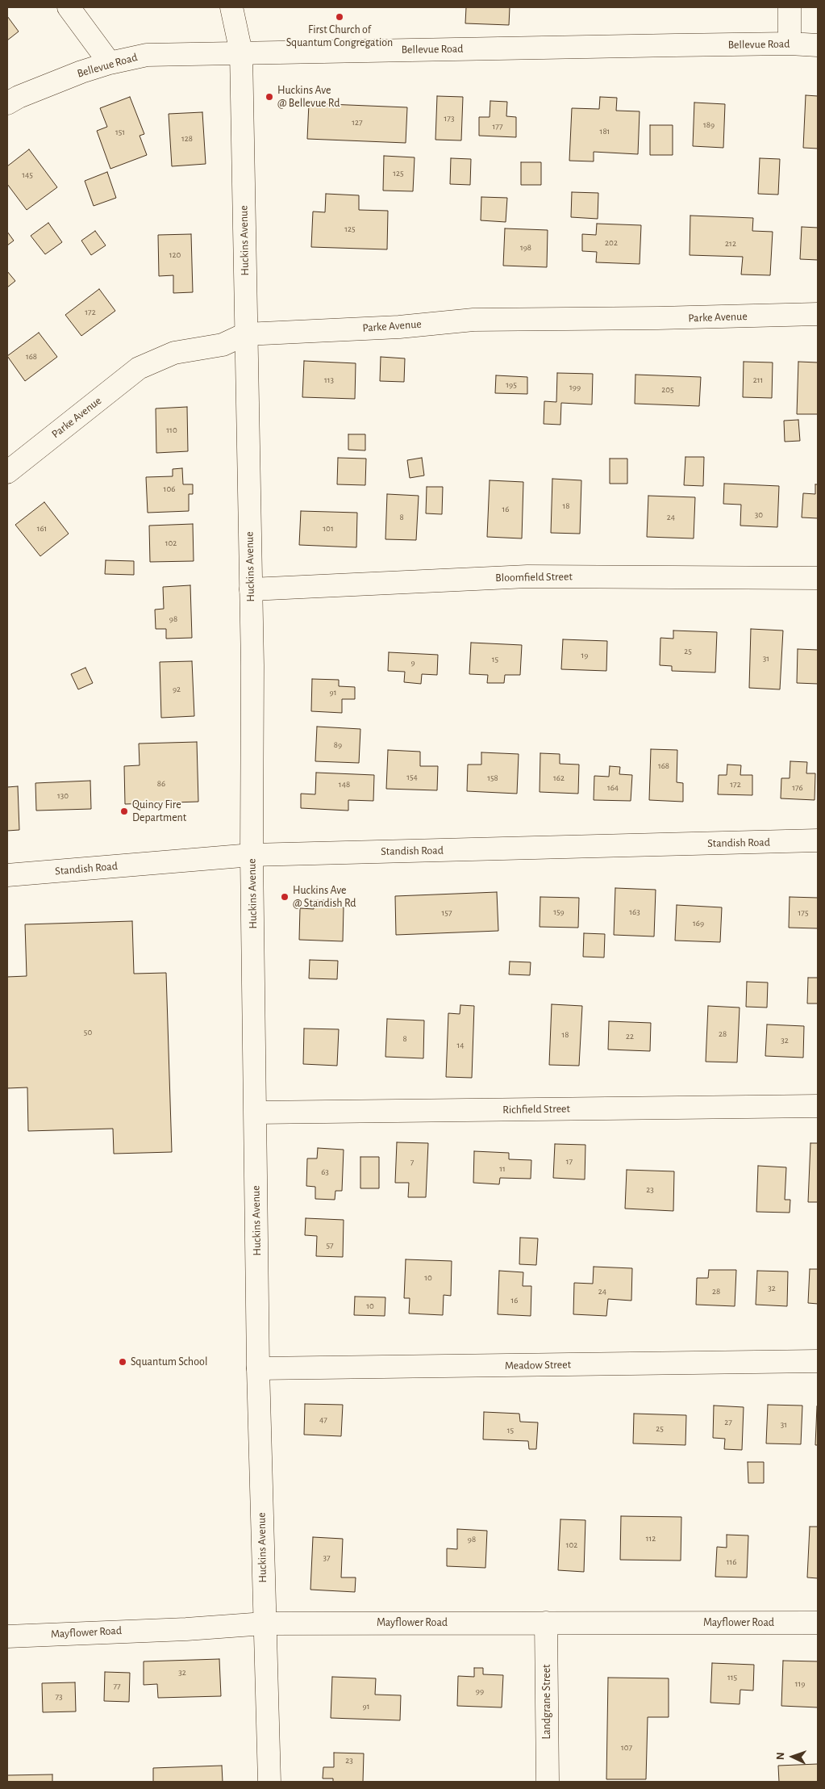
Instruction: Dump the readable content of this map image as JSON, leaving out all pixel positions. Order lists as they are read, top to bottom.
{
  "streets": {
    "street": [
      "Bellevue Road",
      "Huckins Avenue",
      "Parke Avenue",
      "Bloomfield Street",
      "Standish Road",
      "Richfield Street",
      "Meadow Street",
      "Mayflower Road",
      "Landgrane Street"
    ]
  },
  "crossings": [
    ["Bellevue Road", "Huckins Avenue"],
    ["Huckins Avenue", "Parke Avenue"],
    ["Huckins Avenue", "Bloomfield Street"],
    ["Huckins Avenue", "Standish Road"],
    ["Huckins Avenue", "Richfield Street"],
    ["Huckins Avenue", "Meadow Street"],
    ["Huckins Avenue", "Mayflower Road"],
    ["Mayflower Road", "Landgrane Street"]
  ],
  "places": [
    "First Church of Squantum Congregation",
    "Huckins Ave @ Bellevue Rd",
    "Quincy Fire Department",
    "Huckins Ave @ Standish Rd",
    "Squantum School"
  ],
  "house_numbers": [
    "173",
    "127",
    "189",
    "177",
    "181",
    "151",
    "128",
    "125",
    "145",
    "125",
    "202",
    "212",
    "198",
    "120",
    "172",
    "168",
    "113",
    "211",
    "195",
    "199",
    "205",
    "110",
    "106",
    "18",
    "16",
    "30",
    "8",
    "24",
    "161",
    "101",
    "102",
    "98",
    "25",
    "19",
    "31",
    "15",
    "9",
    "92",
    "91",
    "89",
    "168",
    "154",
    "158",
    "162",
    "86",
    "148",
    "172",
    "164",
    "176",
    "130",
    "159",
    "163",
    "157",
    "175",
    "169",
    "50",
    "28",
    "18",
    "22",
    "8",
    "32",
    "14",
    "17",
    "7",
    "11",
    "63",
    "23",
    "57",
    "10",
    "32",
    "24",
    "28",
    "16",
    "10",
    "47",
    "27",
    "31",
    "25",
    "15",
    "112",
    "98",
    "102",
    "37",
    "116",
    "32",
    "115",
    "119",
    "77",
    "99",
    "73",
    "91",
    "107",
    "23"
  ],
  "north": "left"
}
